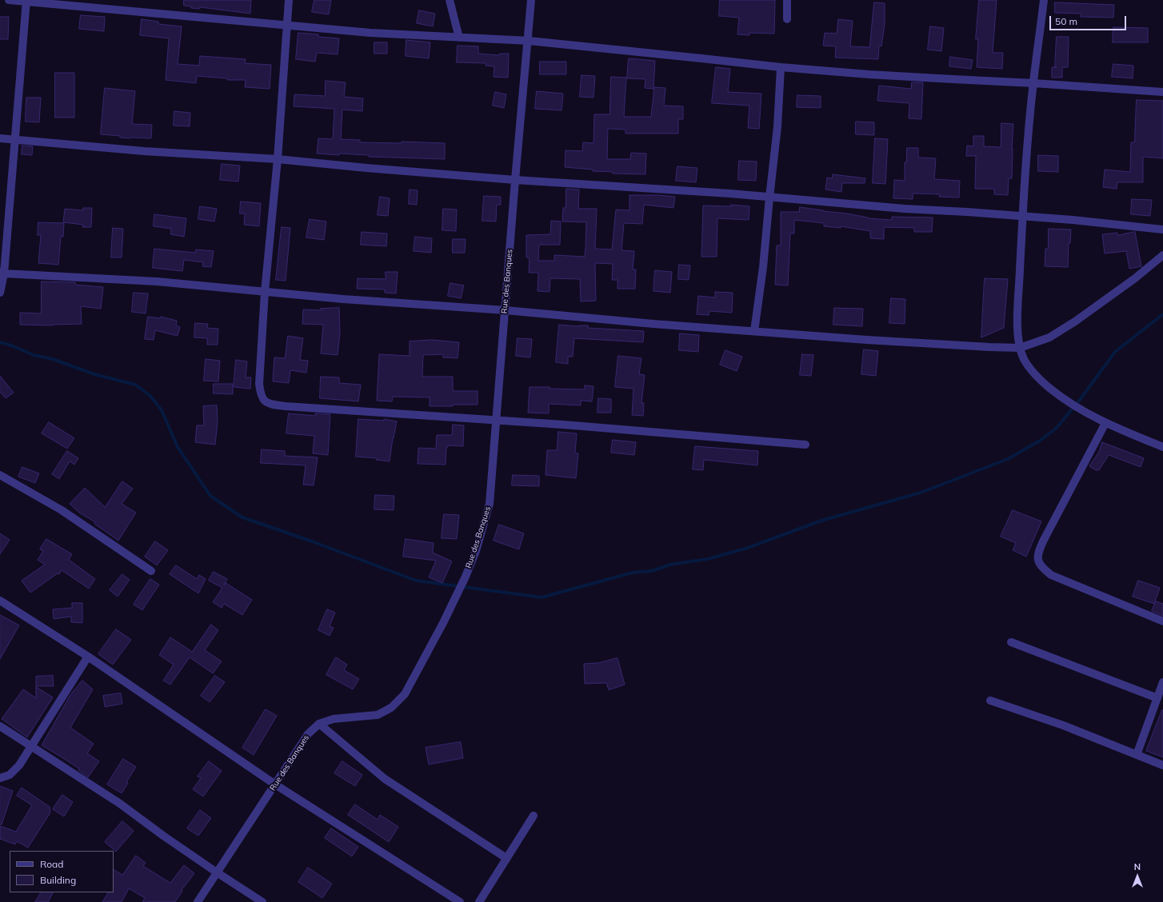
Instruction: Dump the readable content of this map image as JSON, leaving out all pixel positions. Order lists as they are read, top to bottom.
{
  "streets": {
    "street": ["Rue des Banques"]
  },
  "legend": ["Road", "Building"],
  "scale_bar": "50 m",
  "north": "top"
}
